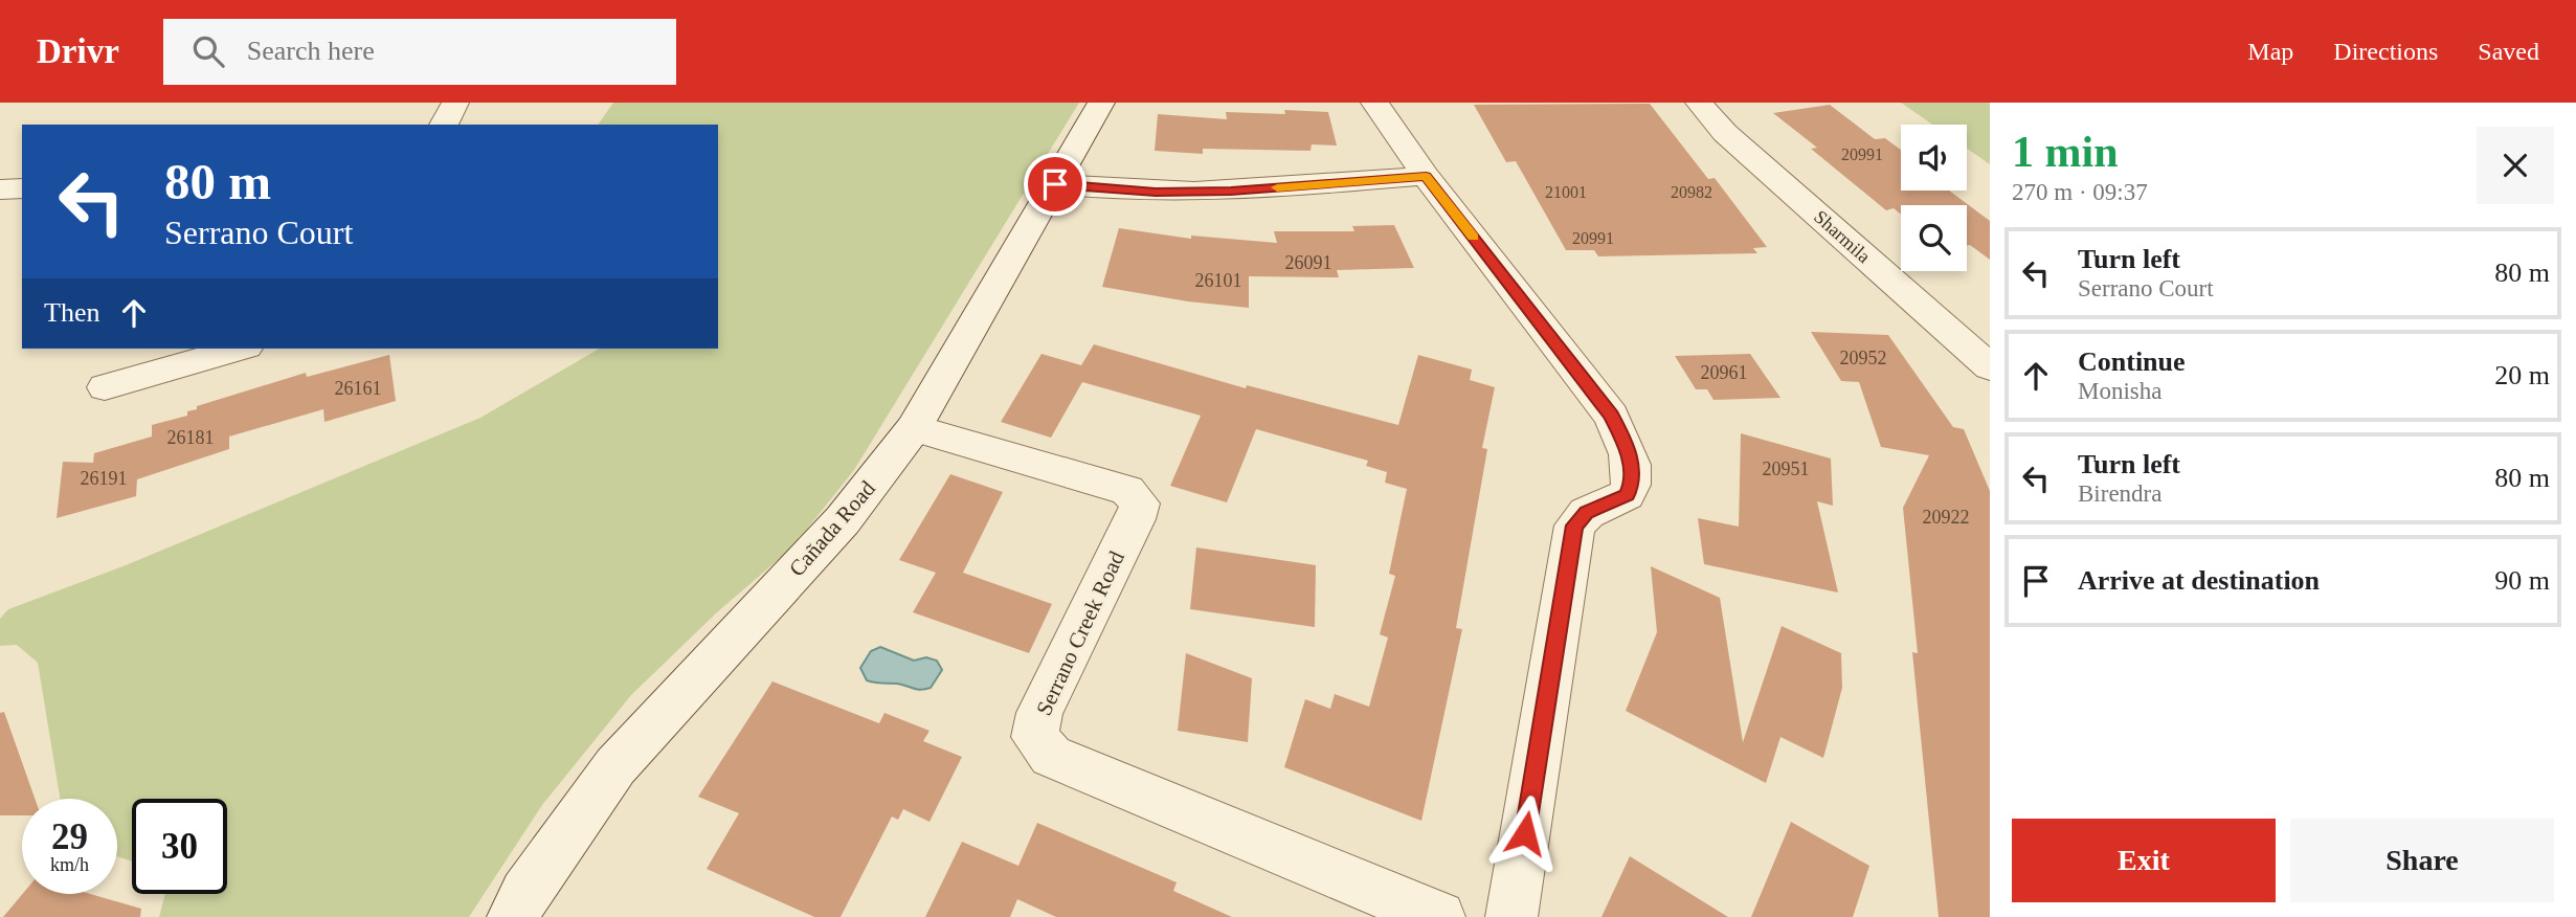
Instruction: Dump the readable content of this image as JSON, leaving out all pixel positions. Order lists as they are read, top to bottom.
{
  "streets": {
    "street": ["Sharmila", "Cañada Road", "Serrano Creek Road"]
  },
  "crossings": [
    ["Cañada Road", "Serrano Creek Road"]
  ],
  "house_numbers": [
    "20991",
    "21001",
    "20982",
    "20991",
    "26091",
    "26101",
    "20952",
    "20961",
    "26161",
    "26181",
    "20951",
    "26191",
    "20922"
  ],
  "page": {
    "header": "Drivr",
    "search": "Search here",
    "nav": ["Map", "Directions", "Saved"],
    "heading": ["1 min", "270 m · 09:37"],
    "turn": ["80 m", "Serrano Court"],
    "list": [
      {
        "name": "Turn left",
        "note": "Serrano Court",
        "value": "80 m"
      },
      {
        "name": "Continue",
        "note": "Monisha",
        "value": "20 m"
      },
      {
        "name": "Turn left",
        "note": "Birendra",
        "value": "80 m"
      },
      {
        "name": "Arrive at destination",
        "value": "90 m"
      }
    ],
    "then": "Then",
    "speed": "29 km/h",
    "limit": "30",
    "buttons": ["Exit", "Share"]
  }
}
